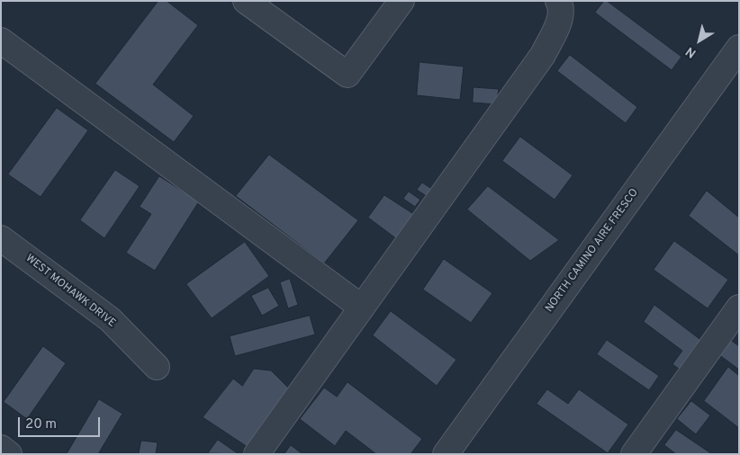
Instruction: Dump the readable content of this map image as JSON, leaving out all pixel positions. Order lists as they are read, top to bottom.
{
  "streets": {
    "street": ["NORTH CAMINO AIRE FRESCO", "WEST MOHAWK DRIVE"]
  },
  "scale_bar": "20 m",
  "north": "bottom left"
}
